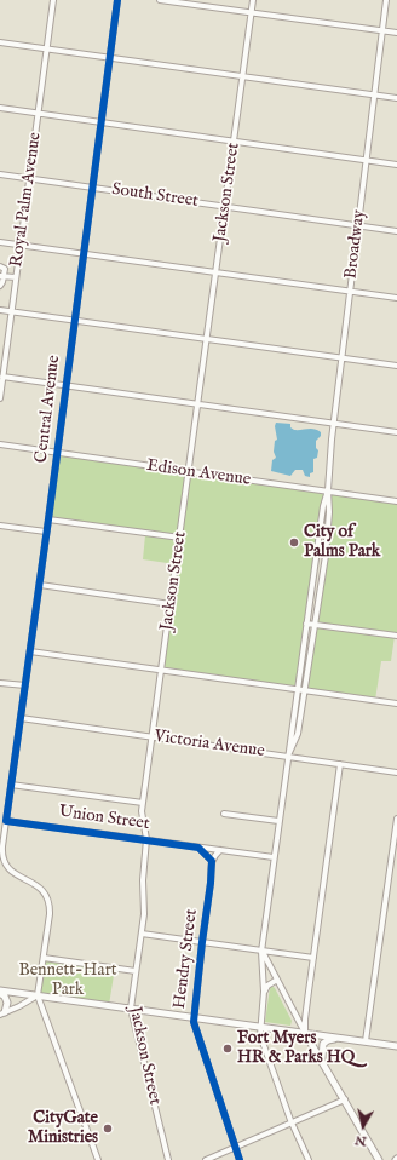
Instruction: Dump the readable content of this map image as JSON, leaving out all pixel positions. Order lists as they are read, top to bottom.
{
  "streets": {
    "street": [
      "Jackson Street",
      "South Street",
      "Royal Palm Avenue",
      "Broadway",
      "Central Avenue",
      "Edison Avenue",
      "Victoria Avenue",
      "Union Street",
      "Hendry Street"
    ]
  },
  "crossings": [
    ["Jackson Street", "South Street"],
    ["Jackson Street", "Edison Avenue"],
    ["Jackson Street", "Victoria Avenue"],
    ["Jackson Street", "Union Street"],
    ["South Street", "Royal Palm Avenue"],
    ["South Street", "Broadway"],
    ["South Street", "Central Avenue"],
    ["Broadway", "Edison Avenue"],
    ["Broadway", "Victoria Avenue"],
    ["Broadway", "Union Street"],
    ["Central Avenue", "Edison Avenue"],
    ["Central Avenue", "Victoria Avenue"],
    ["Central Avenue", "Union Street"]
  ],
  "parks": ["Bennett-Hart Park"],
  "places": ["City of Palms Park", "Fort Myers HR & Parks HQ", "CityGate Ministries"],
  "north": "bottom"
}
